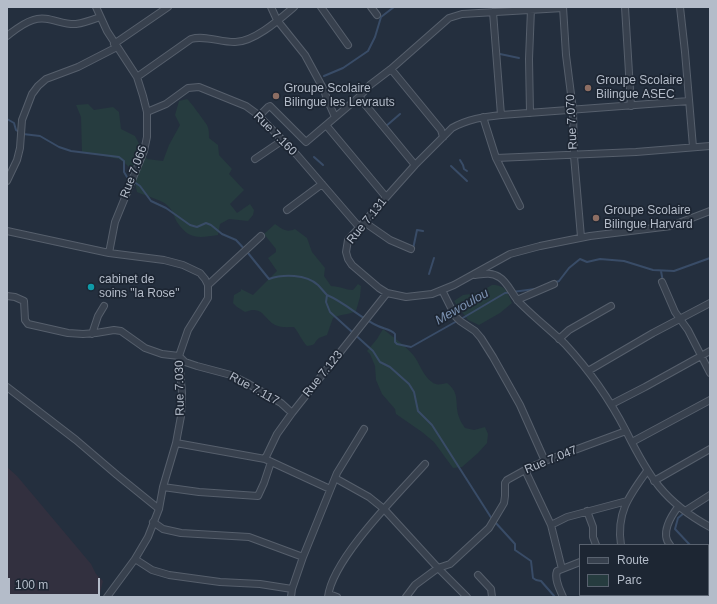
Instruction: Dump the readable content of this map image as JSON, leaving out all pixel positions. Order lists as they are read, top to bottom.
{
  "streets": {
    "street": [
      "Rue 7.070",
      "Rue 7.160",
      "Rue 7.066",
      "Rue 7.131",
      "Rue 7.123",
      "Rue 7.030",
      "Rue 7.117",
      "Rue 7.047"
    ]
  },
  "crossings": [
    ["Rue 7.070", "Rue 7.131"],
    ["Rue 7.160", "Rue 7.066"],
    ["Rue 7.160", "Rue 7.131"],
    ["Rue 7.131", "Rue 7.123"],
    ["Rue 7.123", "Rue 7.030"],
    ["Rue 7.123", "Rue 7.117"],
    ["Rue 7.030", "Rue 7.117"]
  ],
  "water": ["Mewoulou"],
  "places": [
    "Groupe Scolaire Bilingue ASEC",
    "Groupe Scolaire Bilingue les Levrauts",
    "Groupe Scolaire Bilingue Harvard",
    "cabinet de soins \"la Rose\""
  ],
  "legend": ["Route", "Parc"],
  "scale_bar": "100 m"
}
